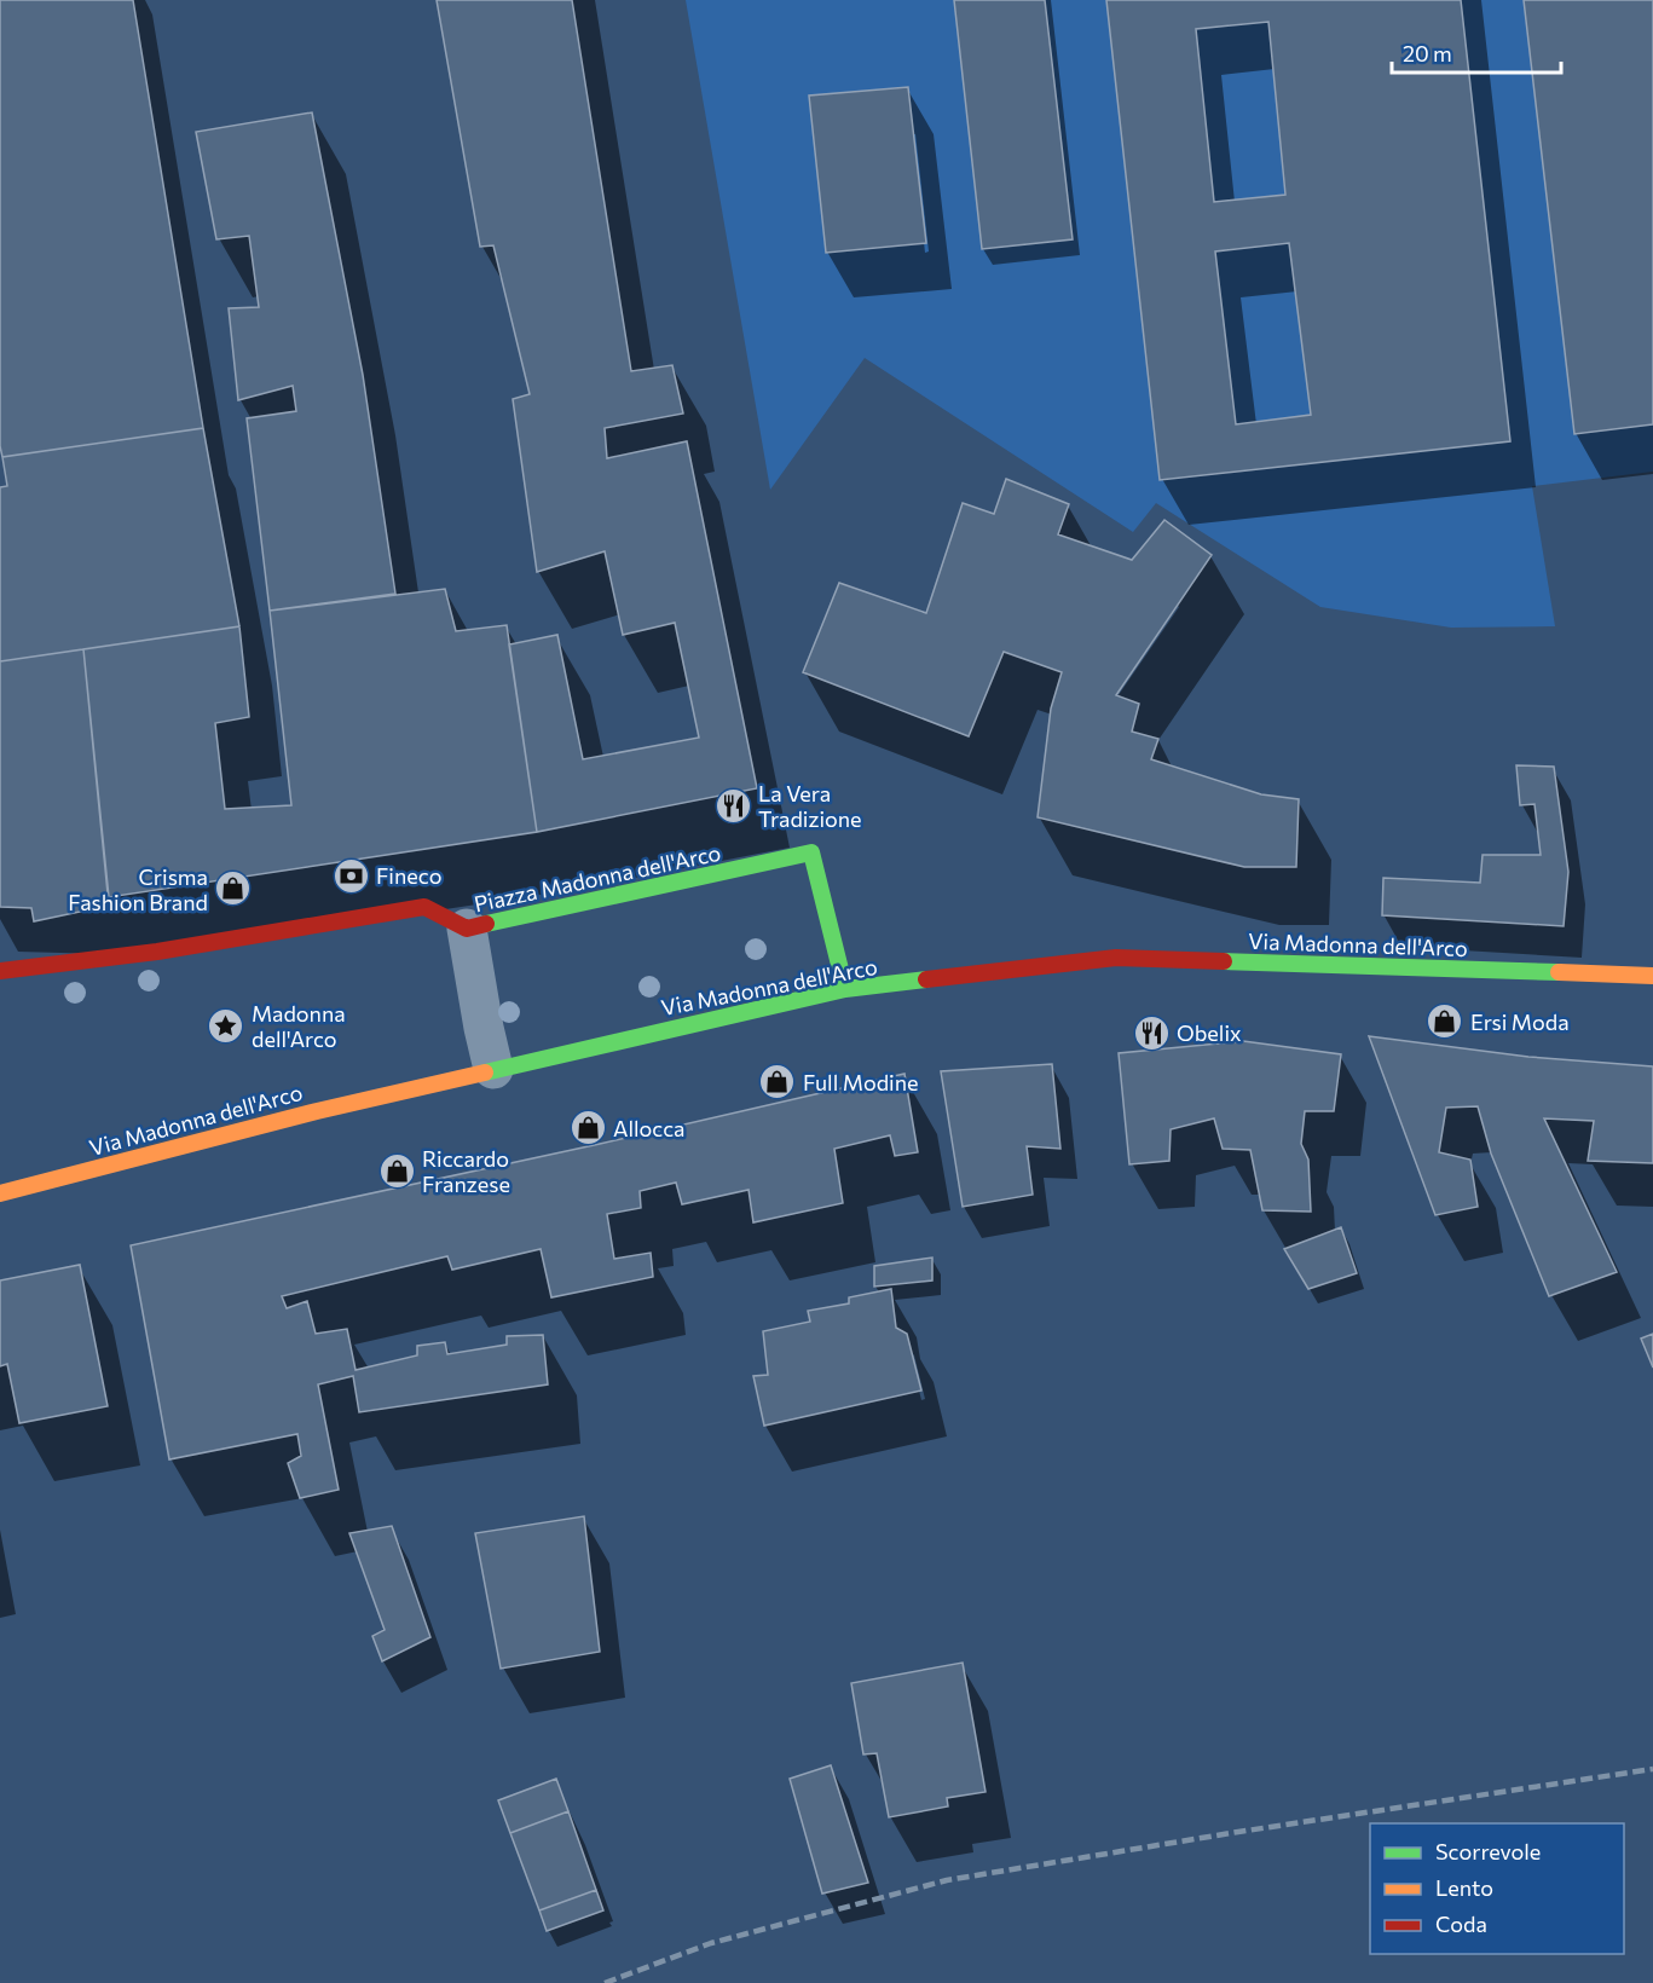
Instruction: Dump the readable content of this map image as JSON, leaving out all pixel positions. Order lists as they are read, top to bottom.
{
  "streets": {
    "main road": ["Piazza Madonna dell'Arco", "Via Madonna dell'Arco"]
  },
  "crossings": [
    ["Piazza Madonna dell'Arco", "Via Madonna dell'Arco"]
  ],
  "places": {
    "restaurant": ["La Vera Tradizione", "Obelix"],
    "bank": ["Fineco"],
    "shop": [
      "Crisma Fashion Brand",
      "Ersi Moda",
      "Full Modine",
      "Allocca",
      "Riccardo Franzese"
    ],
    "place": ["Madonna dell'Arco"]
  },
  "legend": ["Scorrevole", "Lento", "Coda"],
  "scale_bar": "20 m"
}
